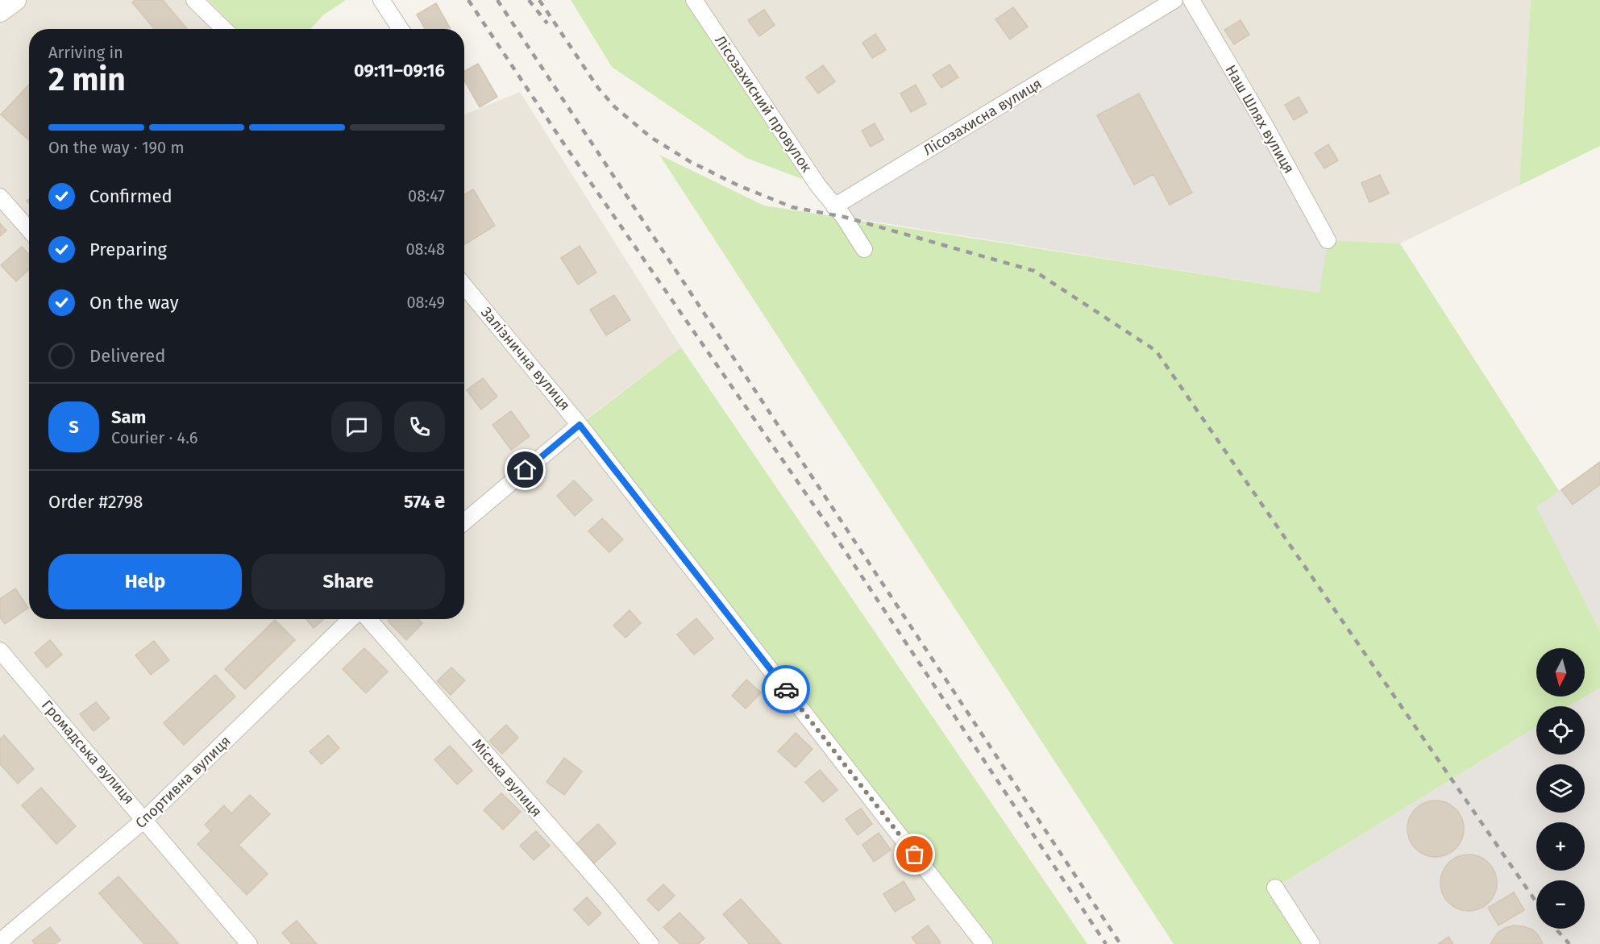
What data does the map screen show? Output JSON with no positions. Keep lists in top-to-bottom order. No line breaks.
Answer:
{"streets":{"street":["Лісозахисний провулок","Лісозахисна вулиця","Наш Шлях вулиця","Залізнична вулиця","Громадська вулиця","Міська вулиця","Спортивна вулиця"]},"crossings":[["Лісозахисний провулок","Лісозахисна вулиця"],["Громадська вулиця","Спортивна вулиця"]],"north":"bottom","page":{"heading":["2 min","Arriving in","09:11–09:16"],"panel":["Sam","Courier · 4.6","Order #2798","574 ₴"],"bar":"On the way · 190 m","list":[["Confirmed","08:47"],["Preparing","08:48"],["On the way","08:49"],"Delivered"],"round":"S","buttons":["Help","Share"],"map_buttons":["+","−"]}}
